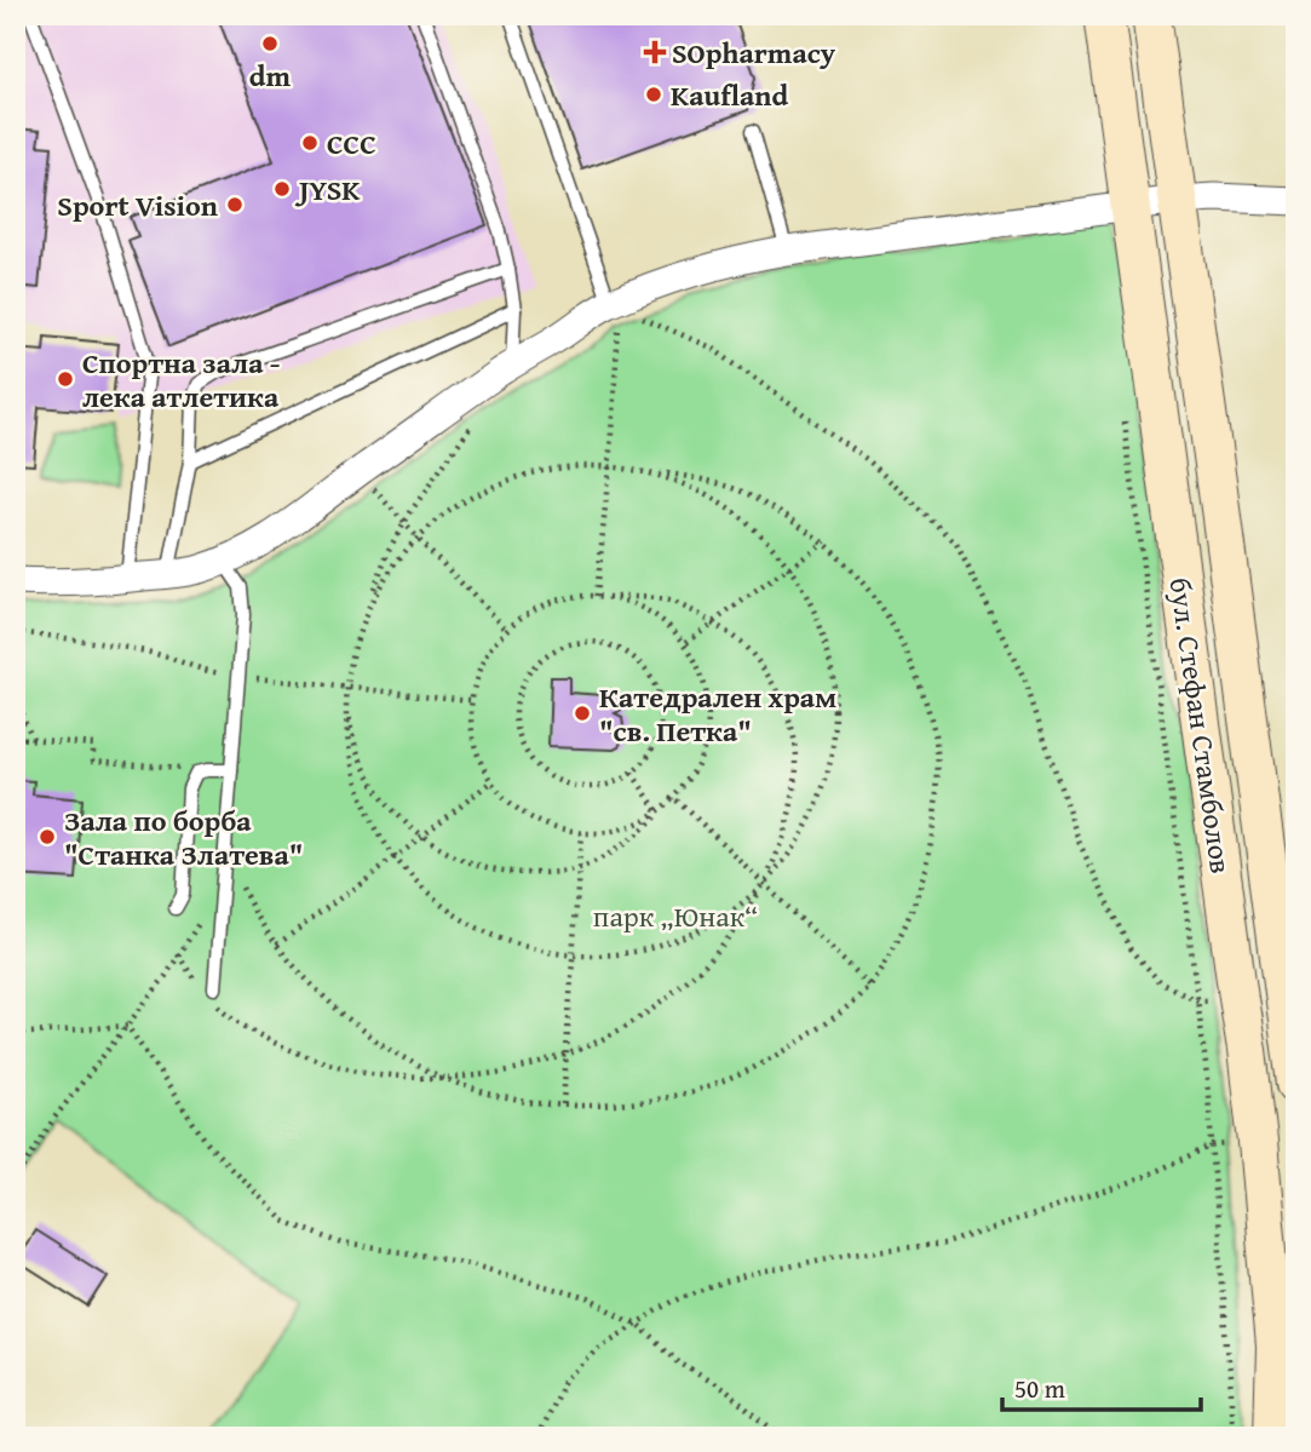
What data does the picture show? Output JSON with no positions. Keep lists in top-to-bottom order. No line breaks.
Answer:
{"streets":{"main road":["бул. Стефан Стамболов"]},"parks":["парк „Юнак“"],"places":{"other":["dm","Kaufland","CCC","JYSK","Sport Vision","Спортна зала - лека атлетика","Катедрален храм \"св. Петка\"","Зала по борба \"Станка Златева\""],"health":["SOpharmacy"]},"scale_bar":"50 m"}
